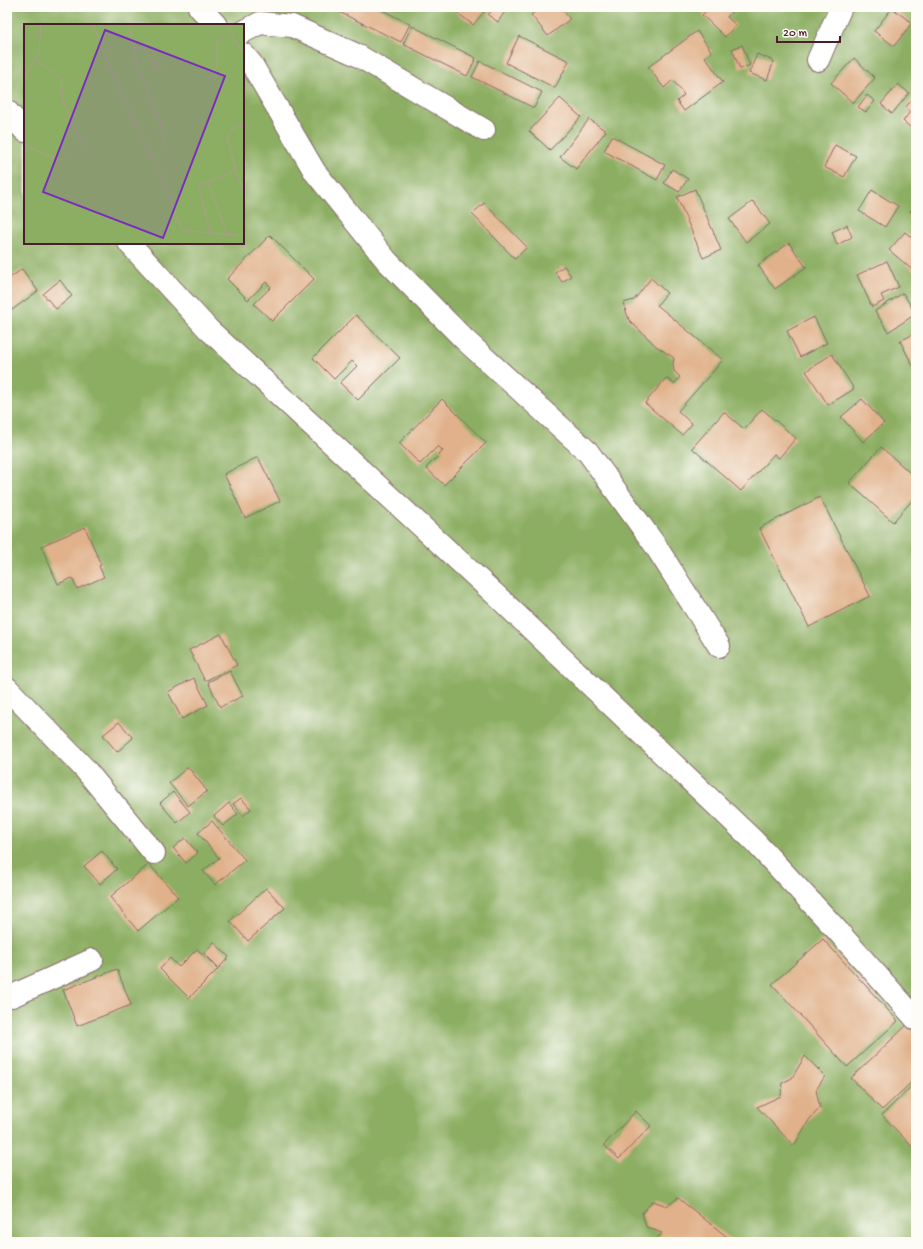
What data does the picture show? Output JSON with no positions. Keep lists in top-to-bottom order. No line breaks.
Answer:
{"scale_bar":"20 m"}
